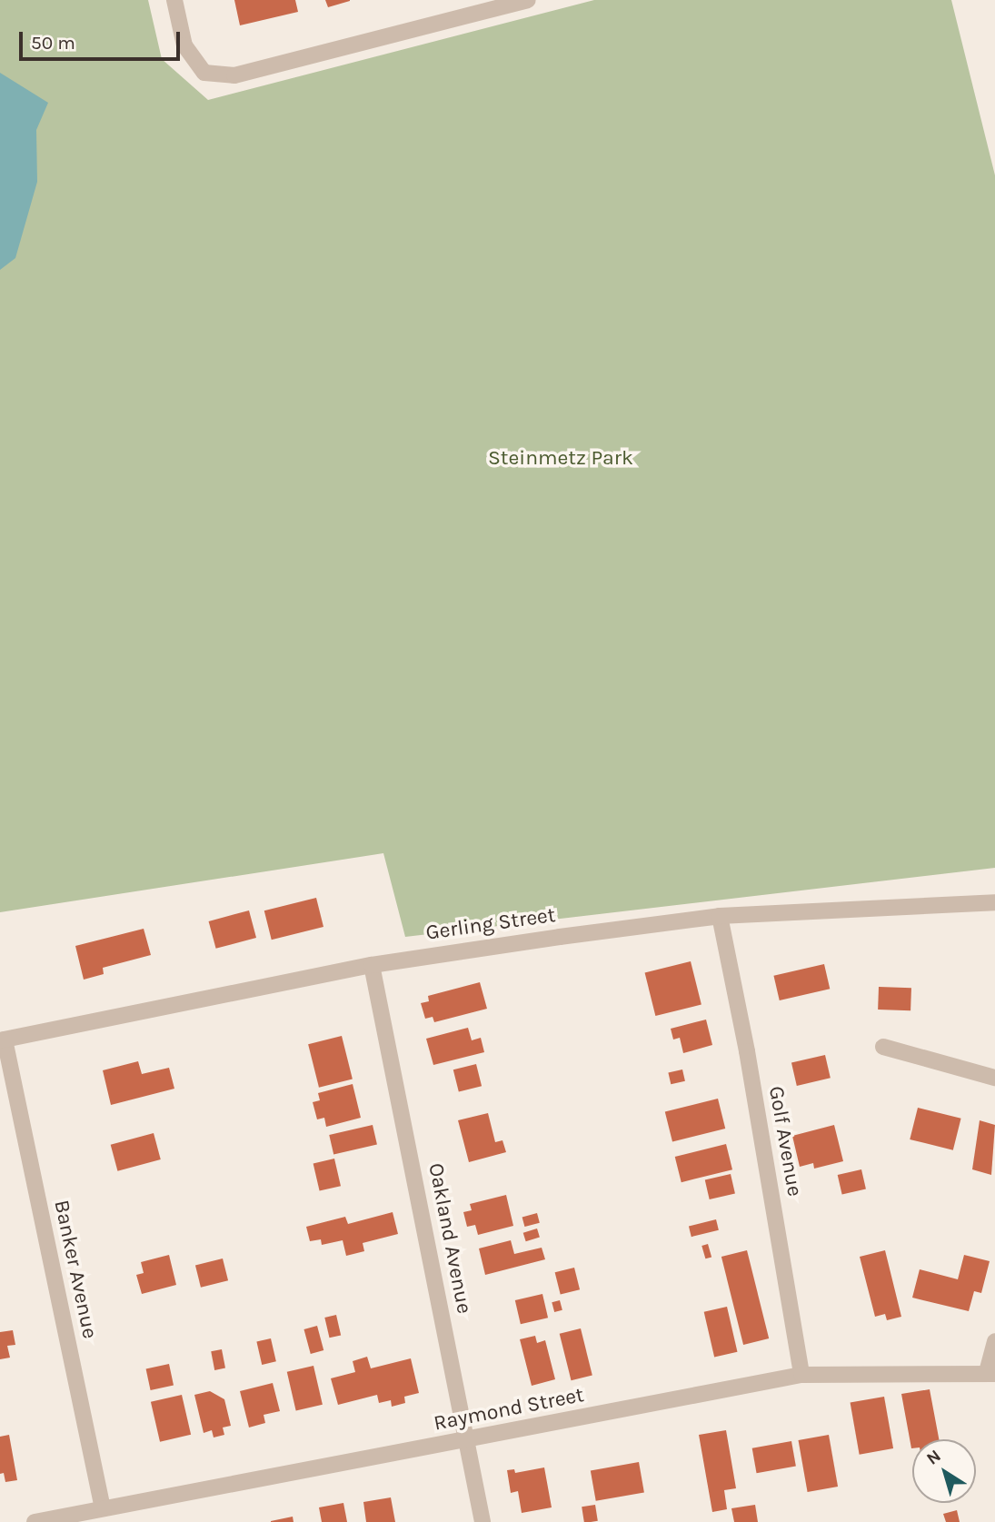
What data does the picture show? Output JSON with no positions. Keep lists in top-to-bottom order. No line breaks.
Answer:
{"streets":{"street":["Gerling Street","Golf Avenue","Oakland Avenue","Banker Avenue","Raymond Street"]},"crossings":[["Gerling Street","Golf Avenue"],["Gerling Street","Oakland Avenue"],["Gerling Street","Banker Avenue"],["Golf Avenue","Raymond Street"],["Oakland Avenue","Raymond Street"],["Banker Avenue","Raymond Street"]],"parks":["Steinmetz Park"],"scale_bar":"50 m","north":"top left"}
